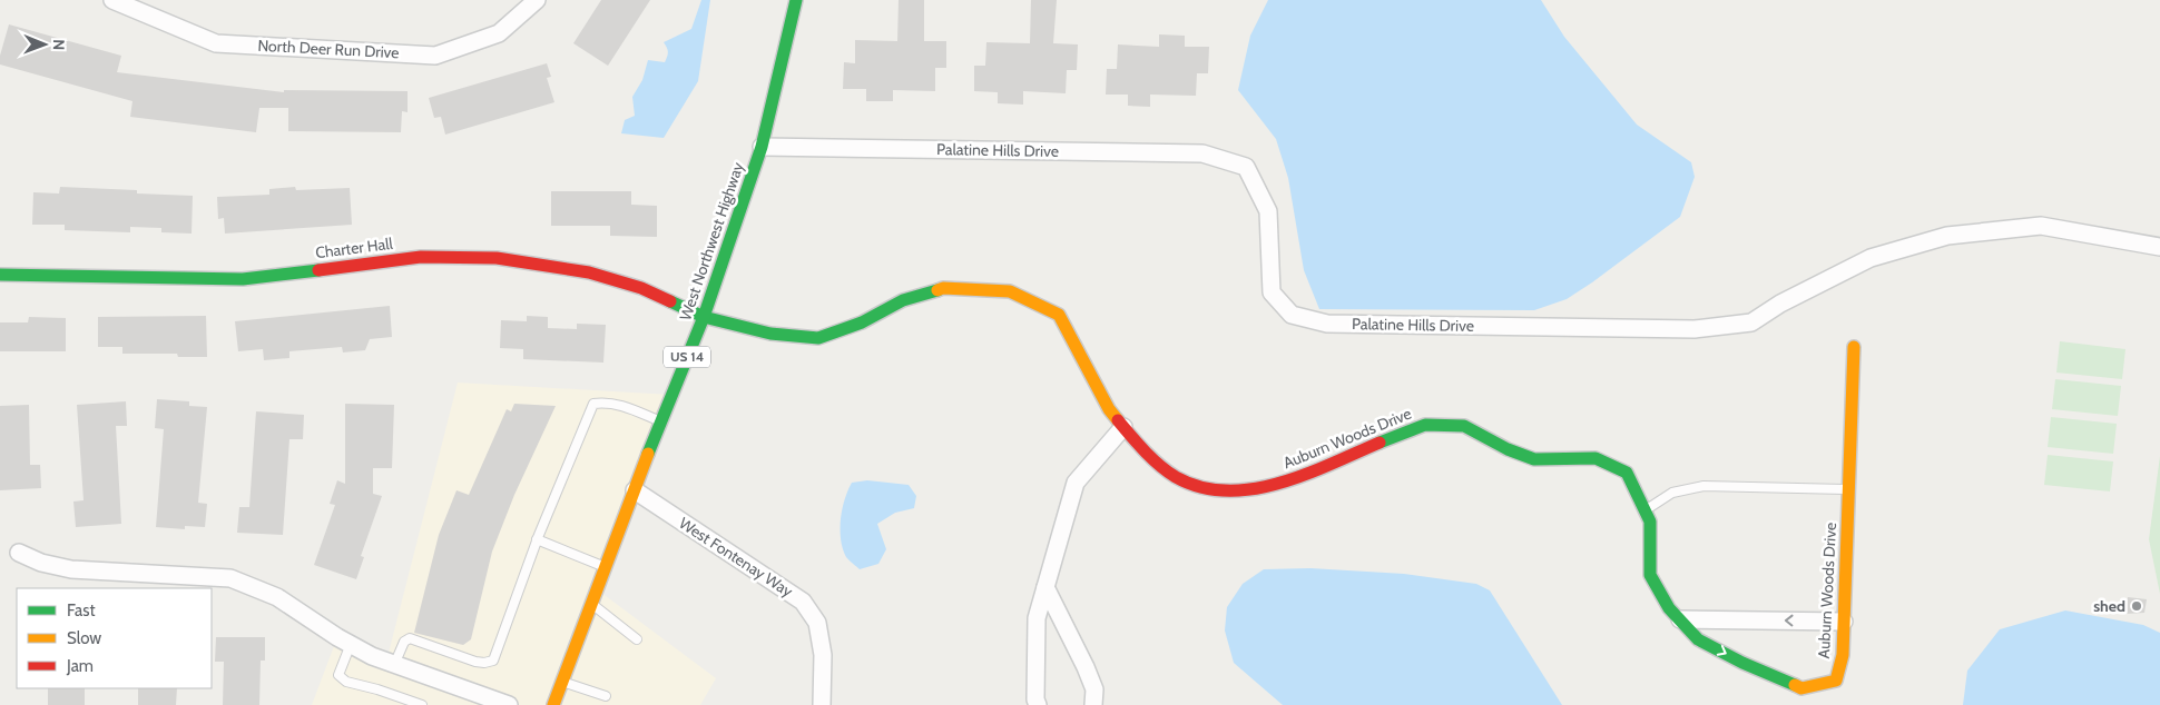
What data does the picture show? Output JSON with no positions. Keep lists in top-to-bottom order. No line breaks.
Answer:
{"streets":{"street":["North Deer Run Drive","Palatine Hills Drive","West Northwest Highway","Charter Hall","US 14","Auburn Woods Drive","West Fontenay Way"]},"crossings":[["Palatine Hills Drive","West Northwest Highway"],["West Northwest Highway","Charter Hall"],["West Northwest Highway","Auburn Woods Drive"],["West Northwest Highway","West Fontenay Way"],["Charter Hall","Auburn Woods Drive"]],"places":["shed"],"legend":["Fast","Slow","Jam"],"north":"right"}
